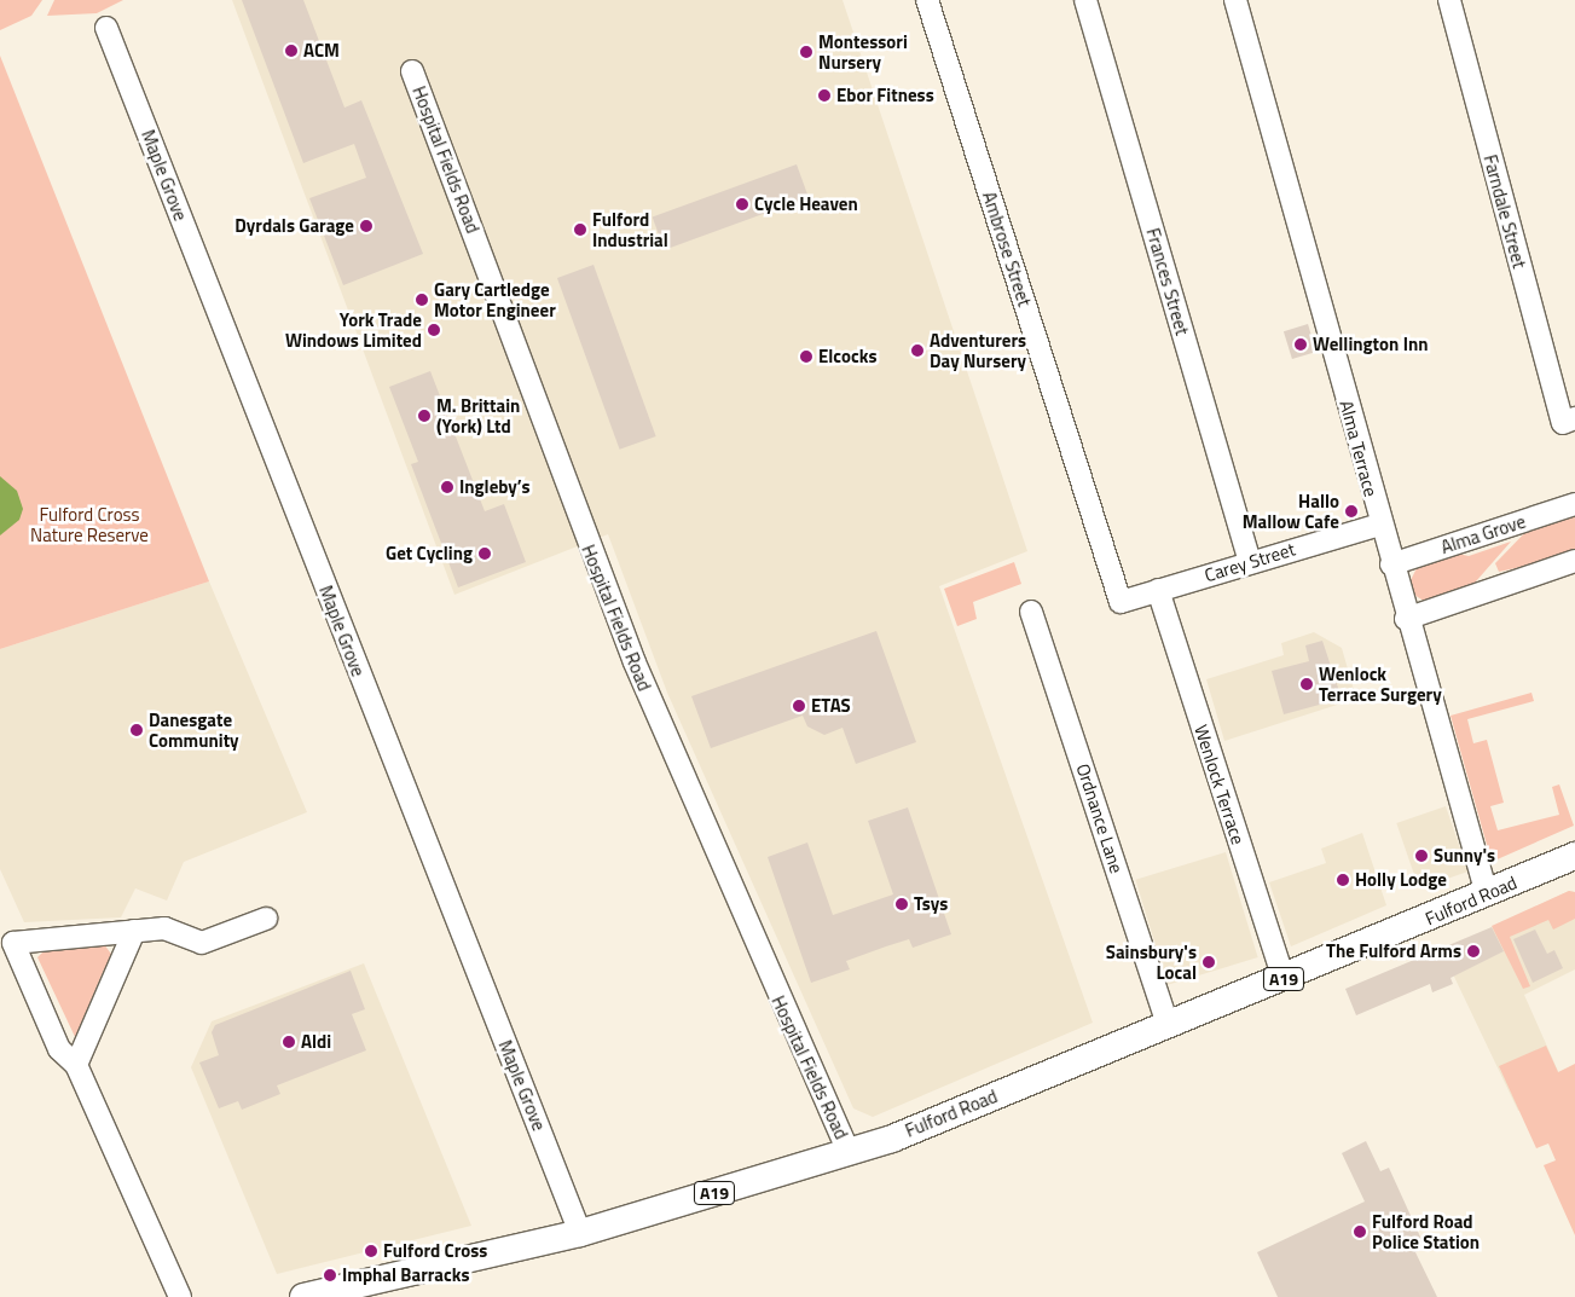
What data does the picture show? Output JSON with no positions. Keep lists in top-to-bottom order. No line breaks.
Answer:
{"streets":{"main road":["Fulford Road","A19"],"street":["Hospital Fields Road","Maple Grove","Farndale Street","Ambrose Street","Frances Street","Alma Terrace","Alma Grove","Carey Street","Wenlock Terrace","Ordnance Lane"]},"crossings":[["Hospital Fields Road","Fulford Road"],["Maple Grove","Fulford Road"],["Ambrose Street","Carey Street"],["Frances Street","Carey Street"],["Alma Terrace","Alma Grove"],["Alma Terrace","Carey Street"],["Alma Terrace","Fulford Road"],["Carey Street","Wenlock Terrace"],["Wenlock Terrace","Fulford Road"],["Ordnance Lane","Fulford Road"]],"parks":["Fulford Cross Nature Reserve"],"places":["ACM","Montessori Nursery","Ebor Fitness","Cycle Heaven","Dyrdals Garage","Fulford Industrial","Gary Cartledge Motor Engineer","York Trade Windows Limited","Wellington Inn","Adventurers Day Nursery","Elcocks","M. Brittain (York) Ltd","Ingleby’s","Hallo Mallow Cafe","Get Cycling","Wenlock Terrace Surgery","ETAS","Danesgate Community","Sunny's","Holly Lodge","Tsys","The Fulford Arms","Sainsbury's Local","Aldi","Fulford Road Police Station","Fulford Cross","Imphal Barracks"]}
